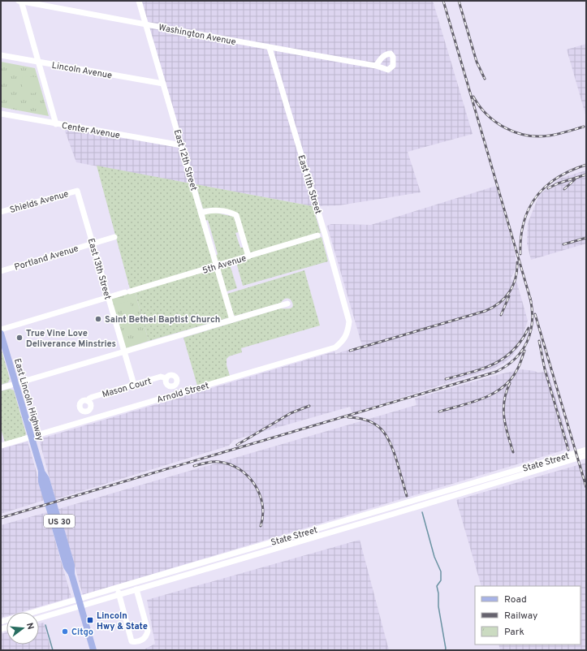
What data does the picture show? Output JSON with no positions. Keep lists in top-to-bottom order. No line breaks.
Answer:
{"streets":{"main road":["East Lincoln Highway","US 30"],"street":["Washington Avenue","Lincoln Avenue","Center Avenue","East 12th Street","East 11th Street","Shields Avenue","Portland Avenue","5th Avenue","East 13th Street","Mason Court","Arnold Street","State Street"]},"crossings":[["Washington Avenue","East 12th Street"],["Washington Avenue","East 11th Street"],["Lincoln Avenue","East 12th Street"],["Center Avenue","East 12th Street"],["East 12th Street","5th Avenue"],["East 11th Street","Arnold Street"],["Shields Avenue","East 13th Street"],["Portland Avenue","East 13th Street"],["5th Avenue","East 13th Street"],["East 13th Street","Mason Court"],["Arnold Street","East Lincoln Highway"],["East Lincoln Highway","State Street"]],"places":{"other":["Saint Bethel Baptist Church","True Vine Love Deliverance Minstries","Citgo"],"transit":["Lincoln Hwy & State"]},"legend":["Road","Railway","Park"],"north":"right"}
